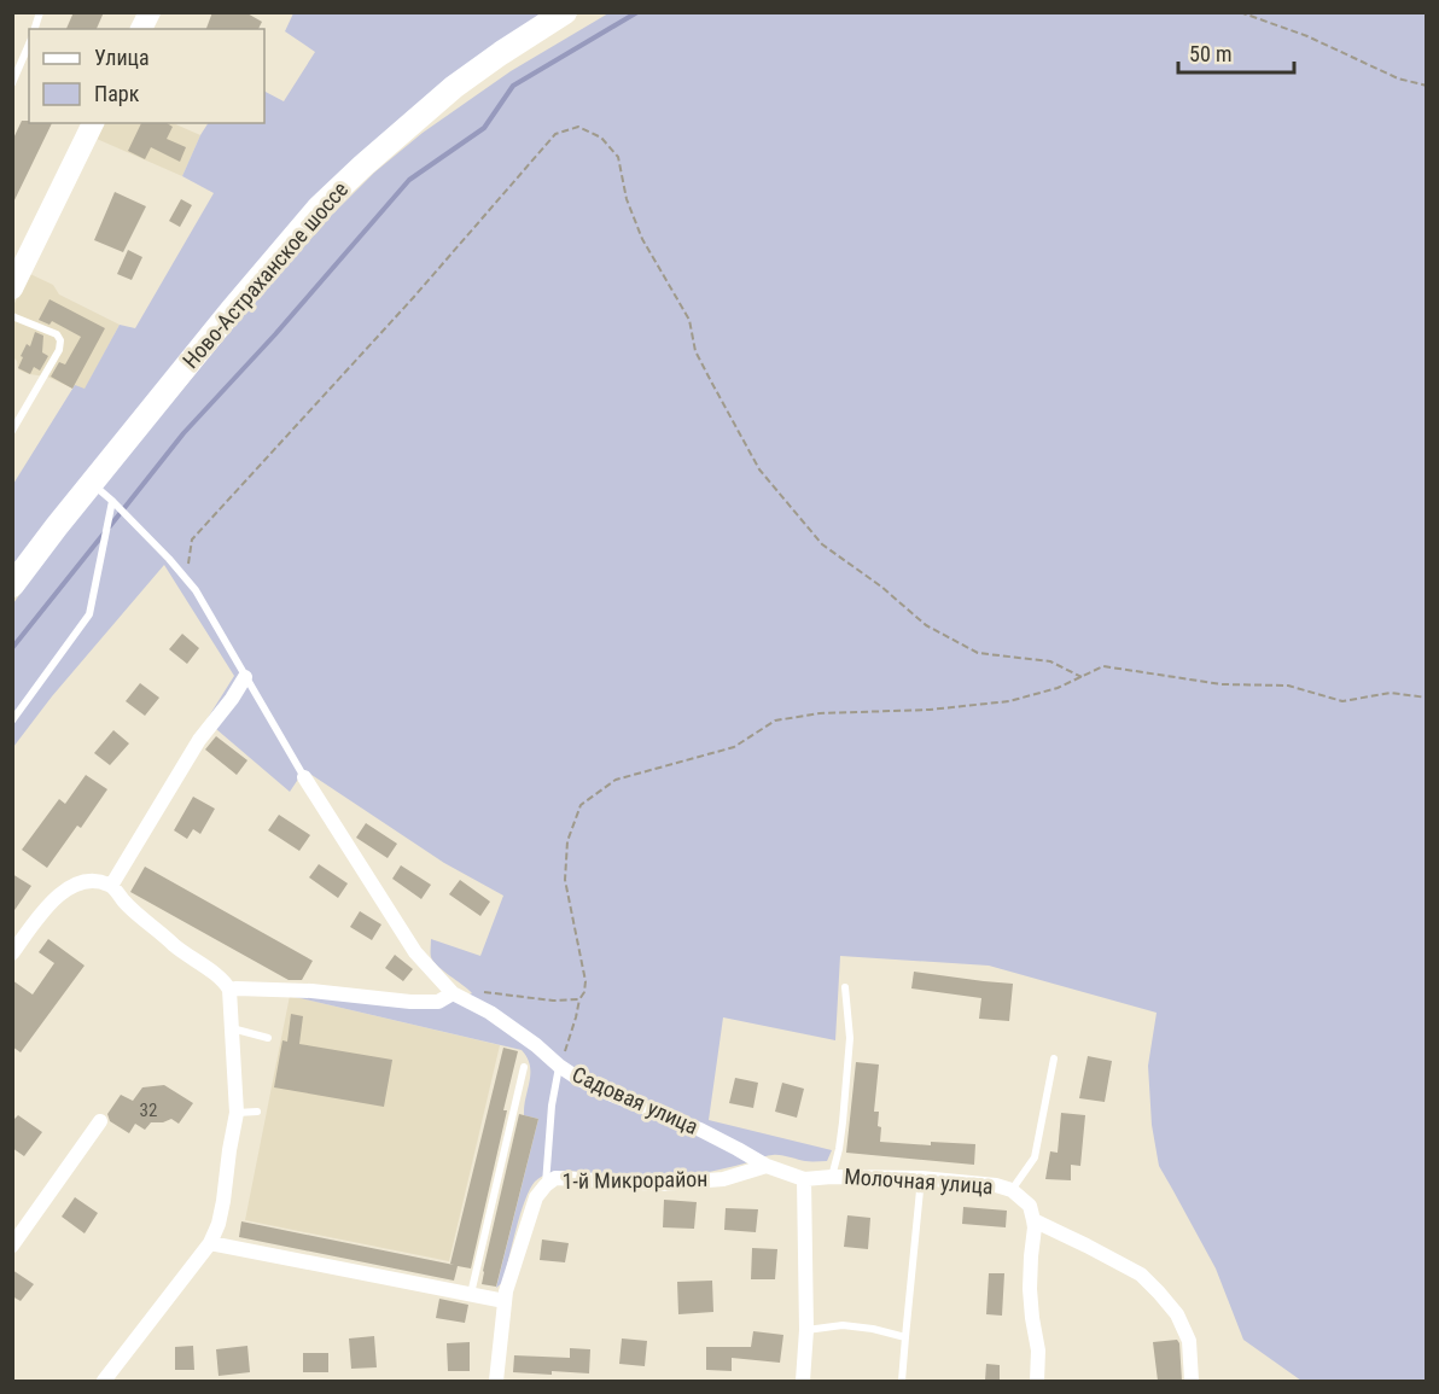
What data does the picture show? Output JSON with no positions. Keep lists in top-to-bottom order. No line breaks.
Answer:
{"streets":{"main road":["Ново-Астраханское шоссе"],"street":["Садовая улица","1-й Микрорайон","Молочная улица"]},"crossings":[["Садовая улица","1-й Микрорайон"],["Садовая улица","Молочная улица"]],"house_numbers":["32"],"legend":["Улица","Парк"],"scale_bar":"50 m"}
